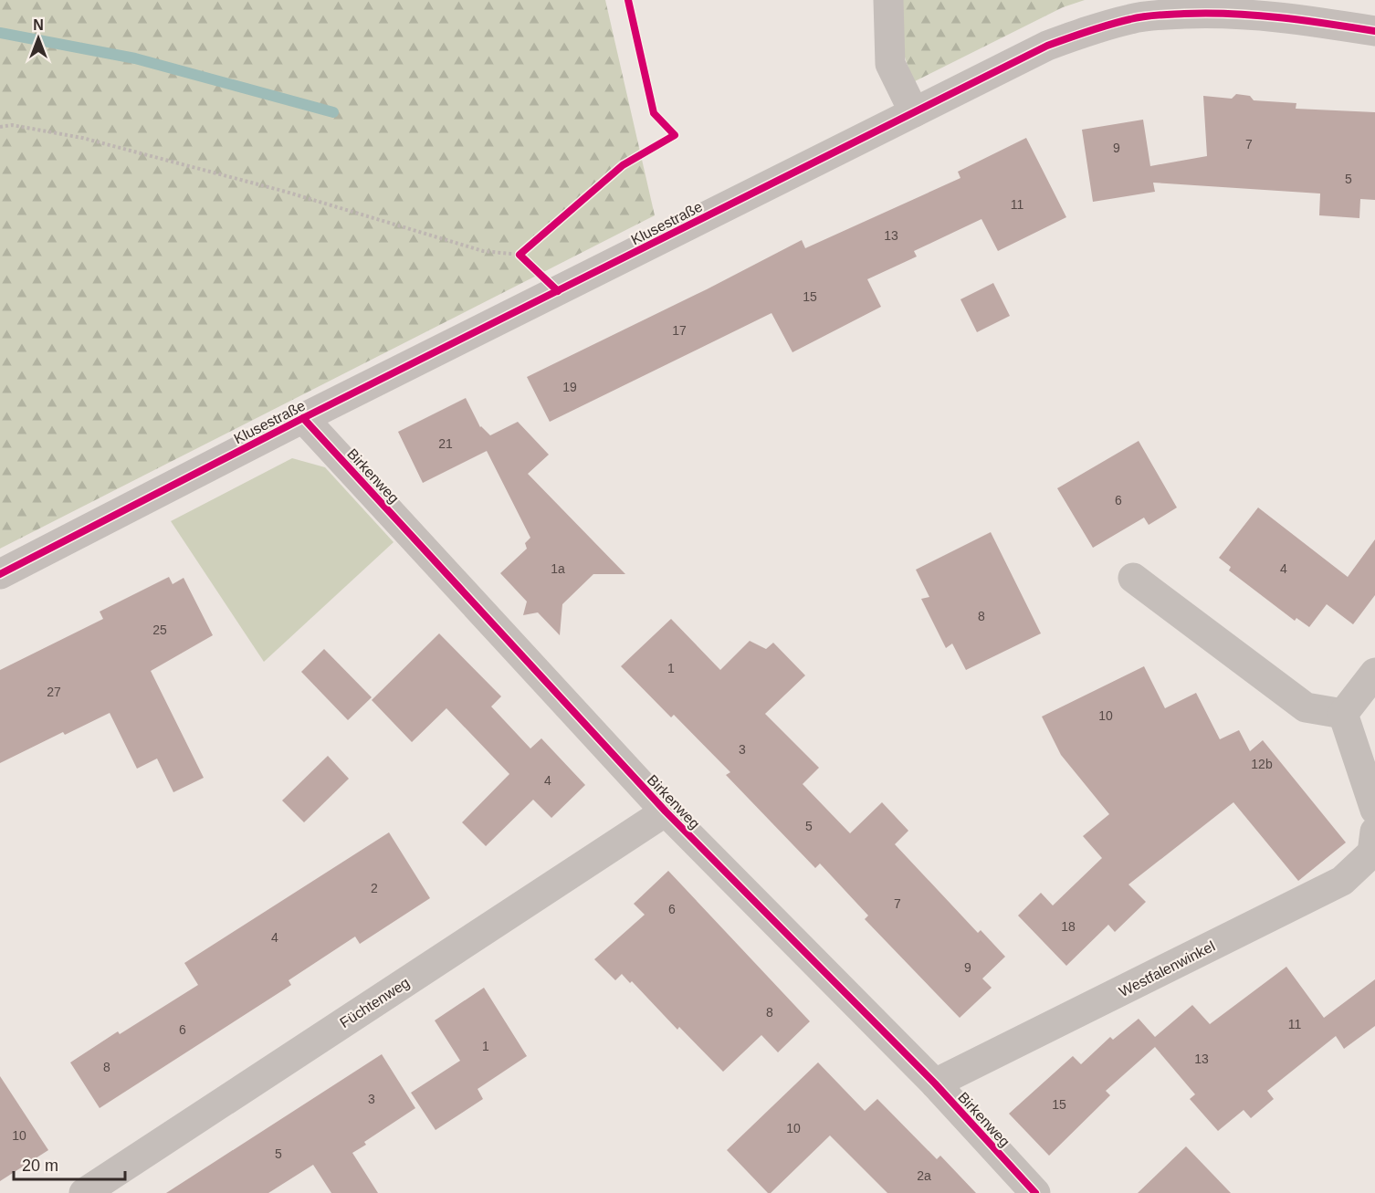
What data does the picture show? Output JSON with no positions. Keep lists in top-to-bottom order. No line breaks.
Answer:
{"streets":{"street":["Klusestraße","Birkenweg","Westfalenwinkel","Füchtenweg"]},"crossings":[["Klusestraße","Birkenweg"],["Birkenweg","Westfalenwinkel"],["Birkenweg","Füchtenweg"]],"house_numbers":["7","9","5","11","13","15","17","19","21","6","1a","4","8","25","1","27","10","3","12b","4","5","2","7","6","18","4","9","8","11","6","1","13","8","3","15","10","10","5","2a"],"scale_bar":"20 m","north":"top"}
